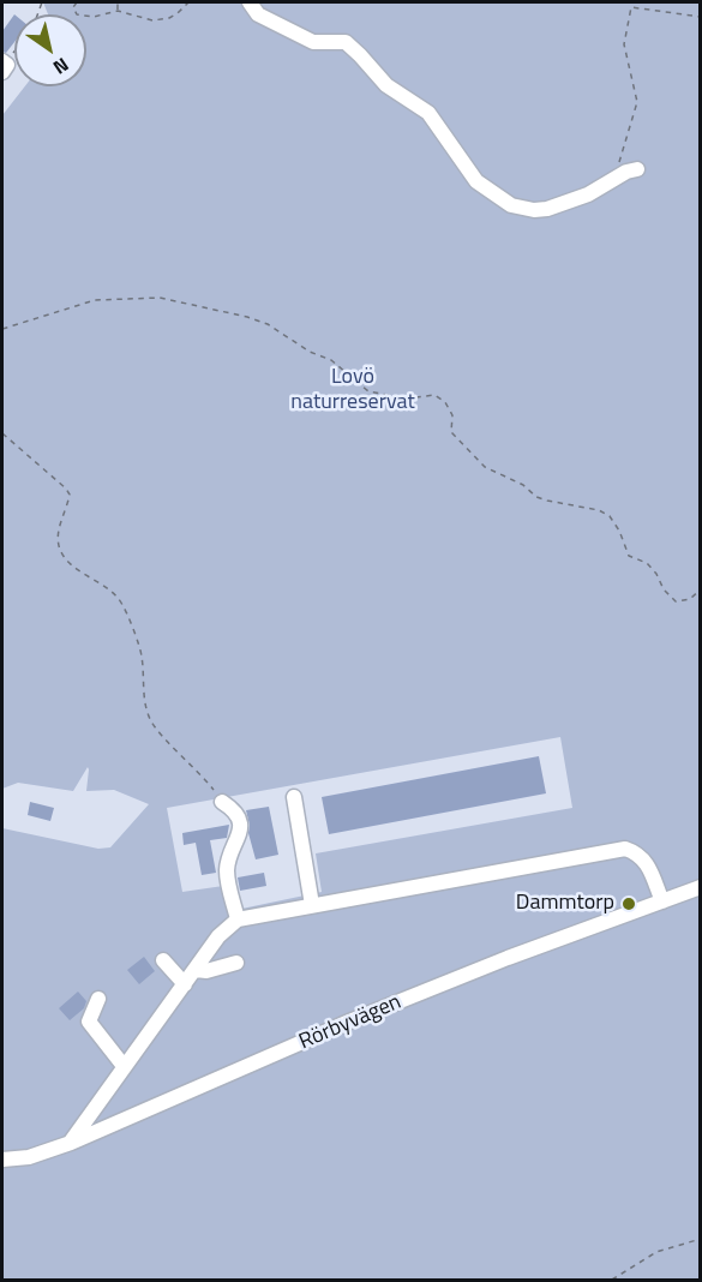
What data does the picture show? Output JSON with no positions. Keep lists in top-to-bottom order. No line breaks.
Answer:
{"streets":{"street":["Rörbyvägen"]},"parks":["Lovö naturreservat"],"places":["Dammtorp"],"north":"bottom right"}
